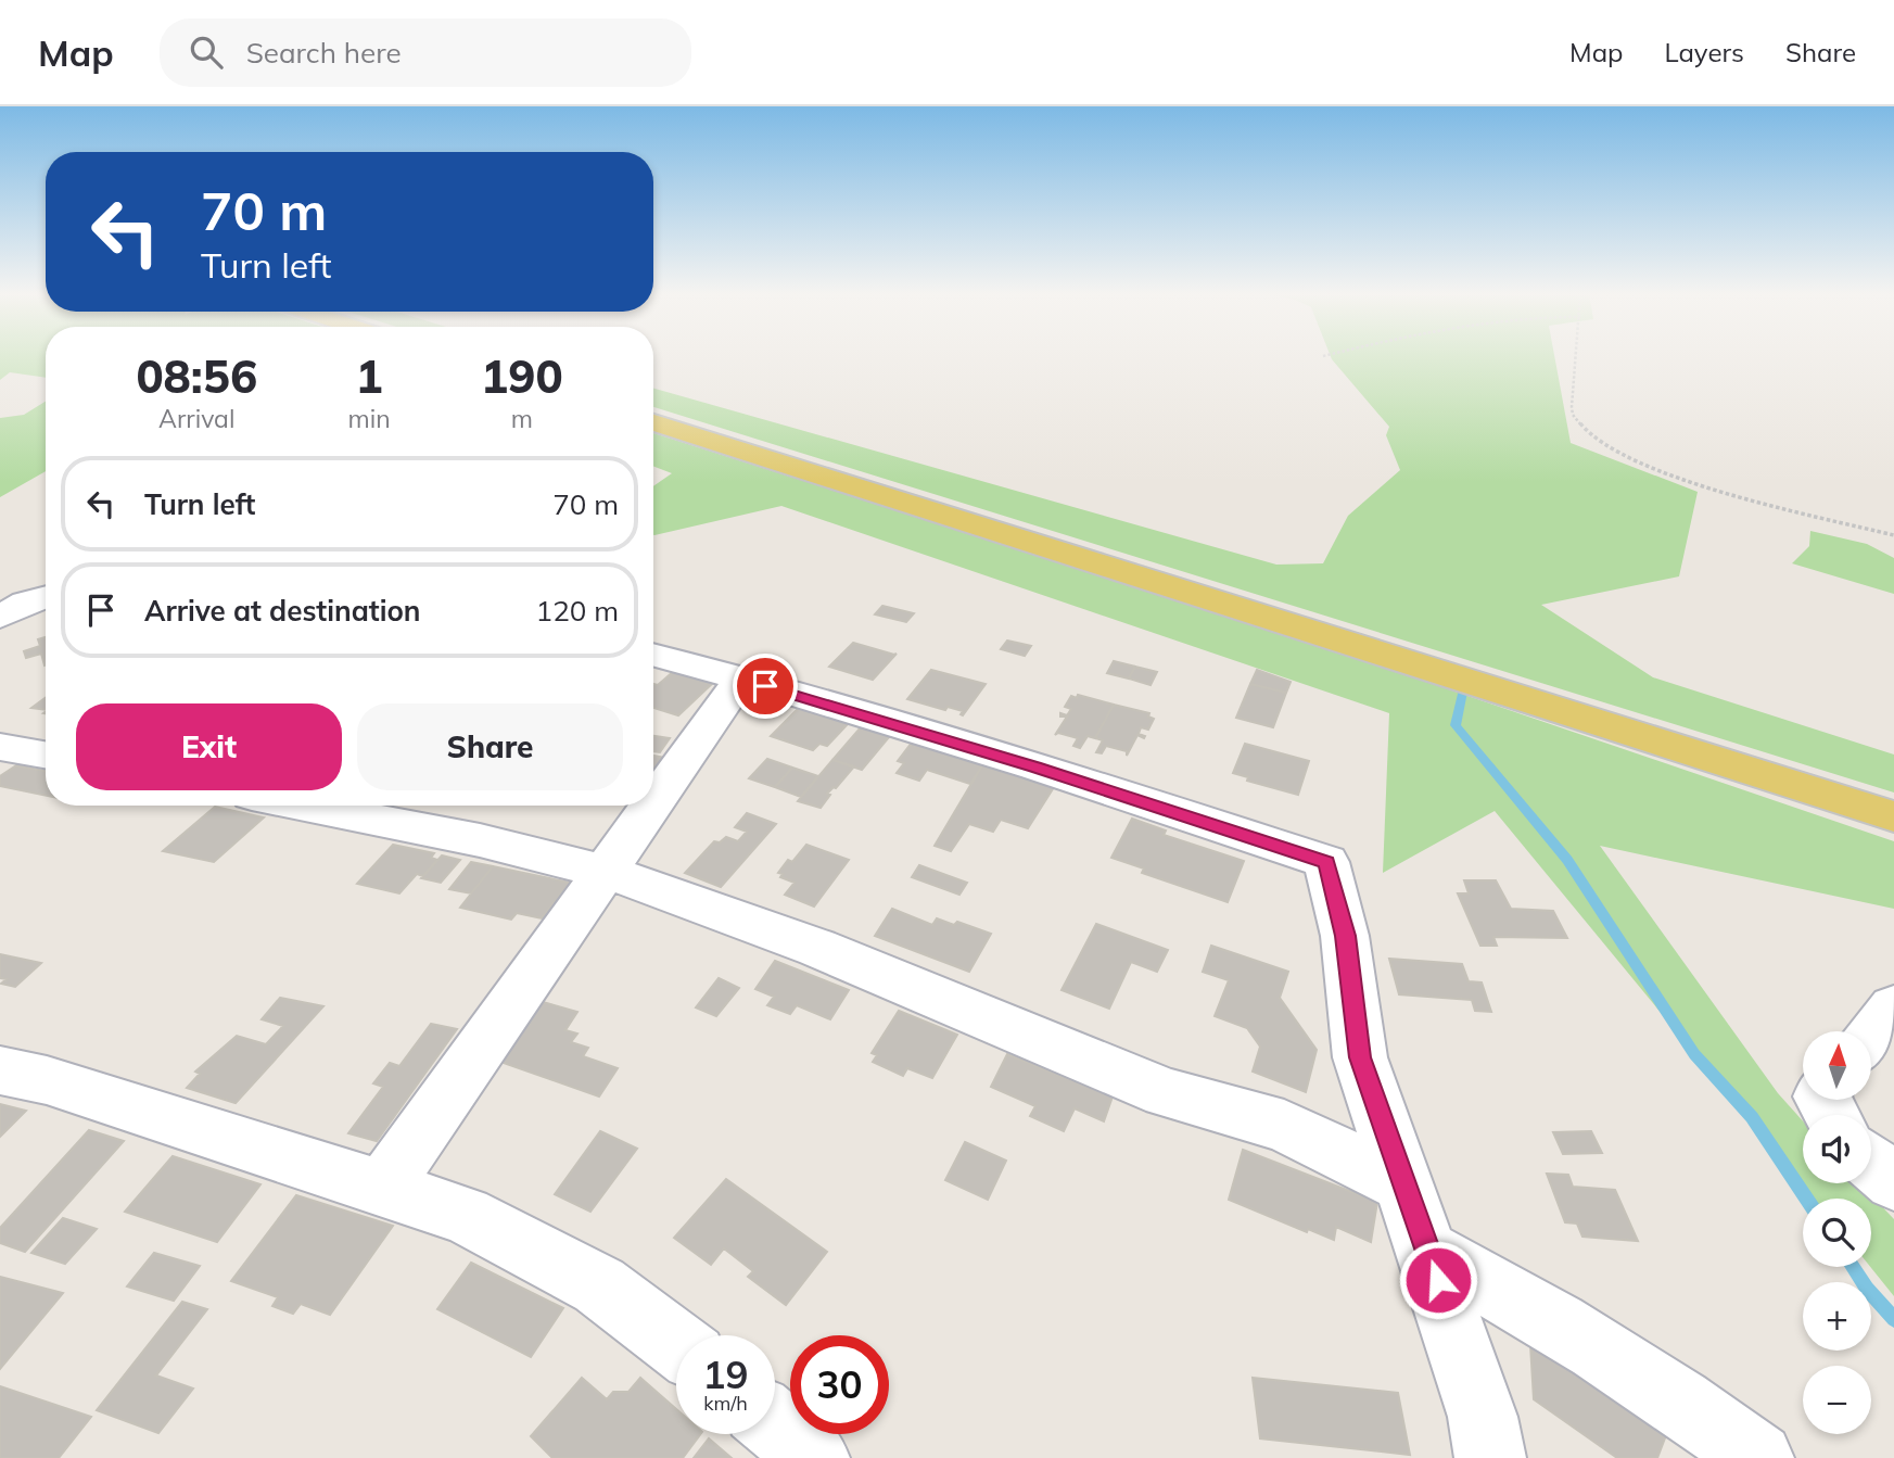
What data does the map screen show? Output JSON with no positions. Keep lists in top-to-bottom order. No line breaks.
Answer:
{"north":"top","page":{"header":"Map","search":"Search here","nav":["Map","Layers","Share"],"turn":["70 m","Turn left"],"eta":["08:56","Arrival","1","min","190","m"],"list":[{"name":"Turn left","value":"70 m"},{"name":"Arrive at destination","value":"120 m"}],"buttons":["Exit","Share"],"map_buttons":["+","−"],"speed":"19 km/h","limit":"30"}}
